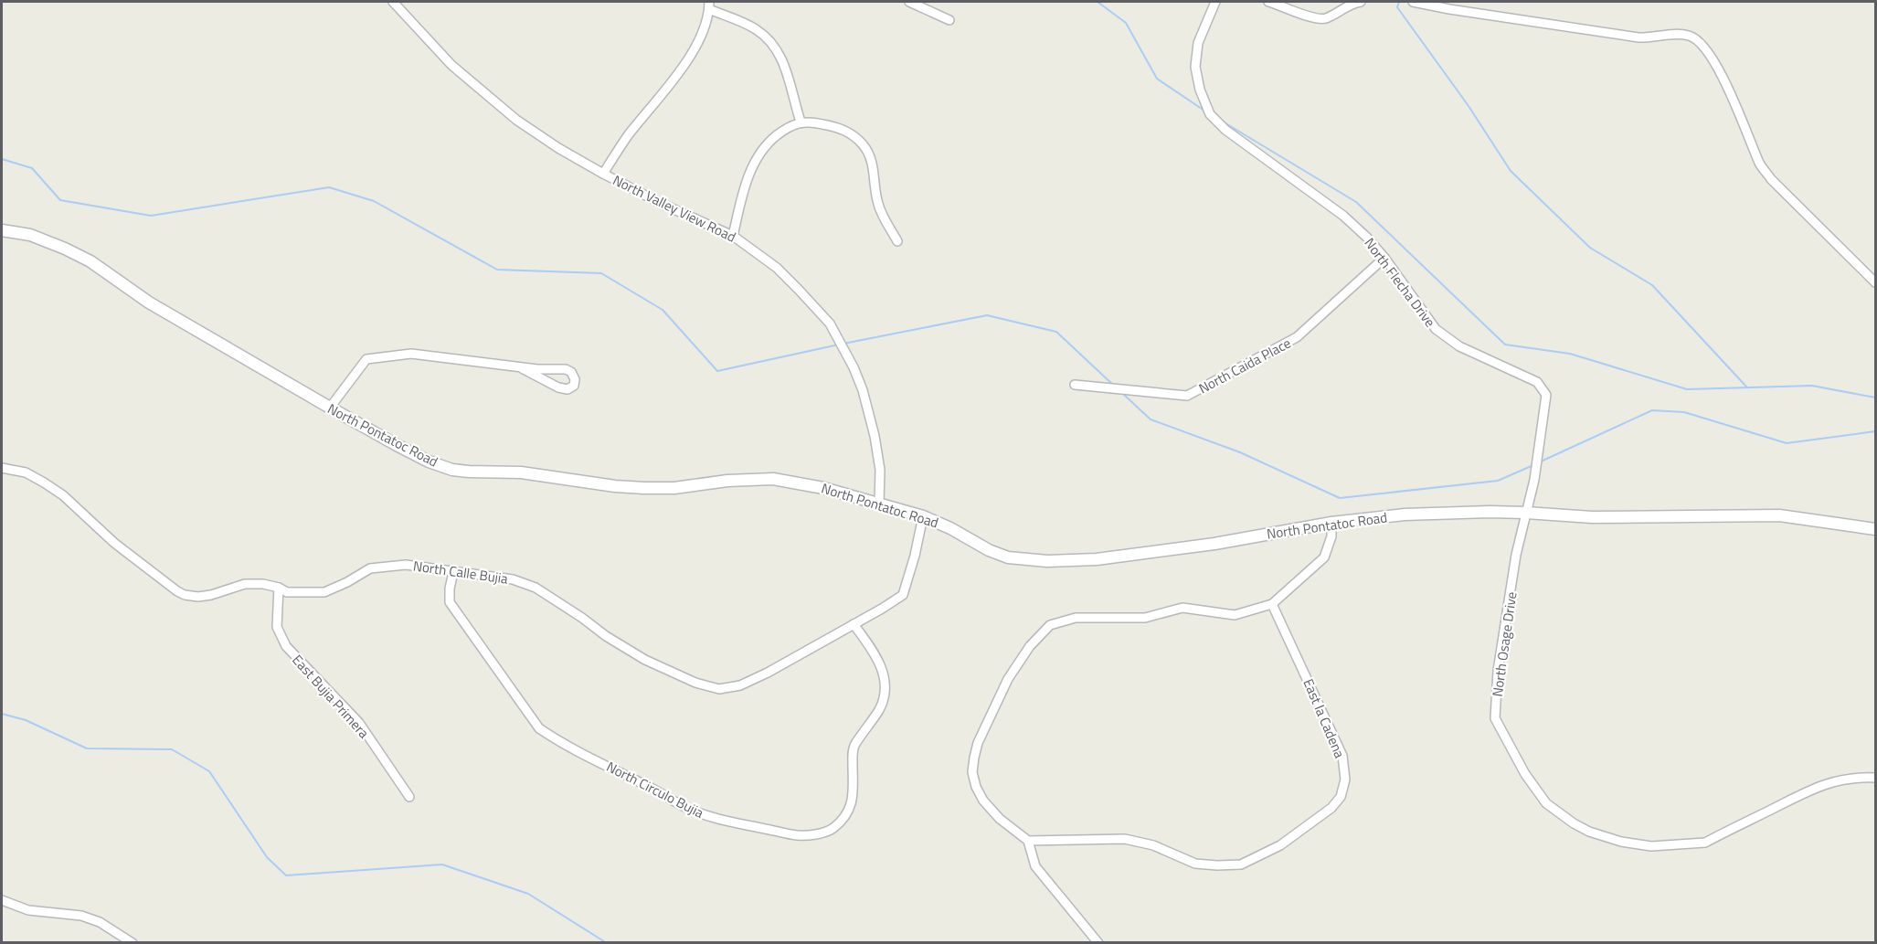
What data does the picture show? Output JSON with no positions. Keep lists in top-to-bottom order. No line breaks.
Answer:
{"streets":{"street":["North Valley View Road","North Flecha Drive","North Caida Place","North Pontatoc Road","North Calle Bujia","North Osage Drive","East Bujia Primera","East la Cadena","North Circulo Bujia"]},"crossings":[["North Valley View Road","North Pontatoc Road"],["North Flecha Drive","North Caida Place"],["North Flecha Drive","North Pontatoc Road"],["North Flecha Drive","North Osage Drive"],["North Pontatoc Road","North Calle Bujia"],["North Pontatoc Road","North Osage Drive"],["North Calle Bujia","East Bujia Primera"],["North Calle Bujia","North Circulo Bujia"]]}
